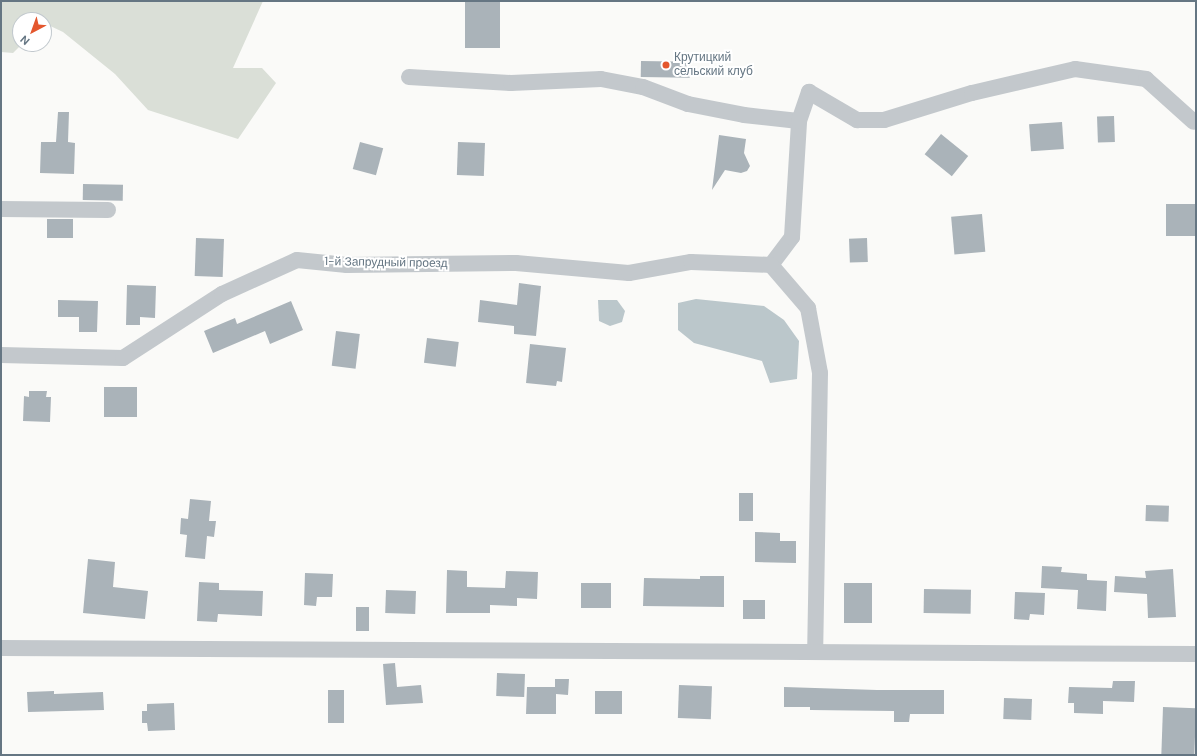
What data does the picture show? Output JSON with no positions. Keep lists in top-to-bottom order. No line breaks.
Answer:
{"streets":{"street":["1-й Запрудный проезд"]},"places":["Крутицкий сельский клуб"],"north":"bottom left"}
